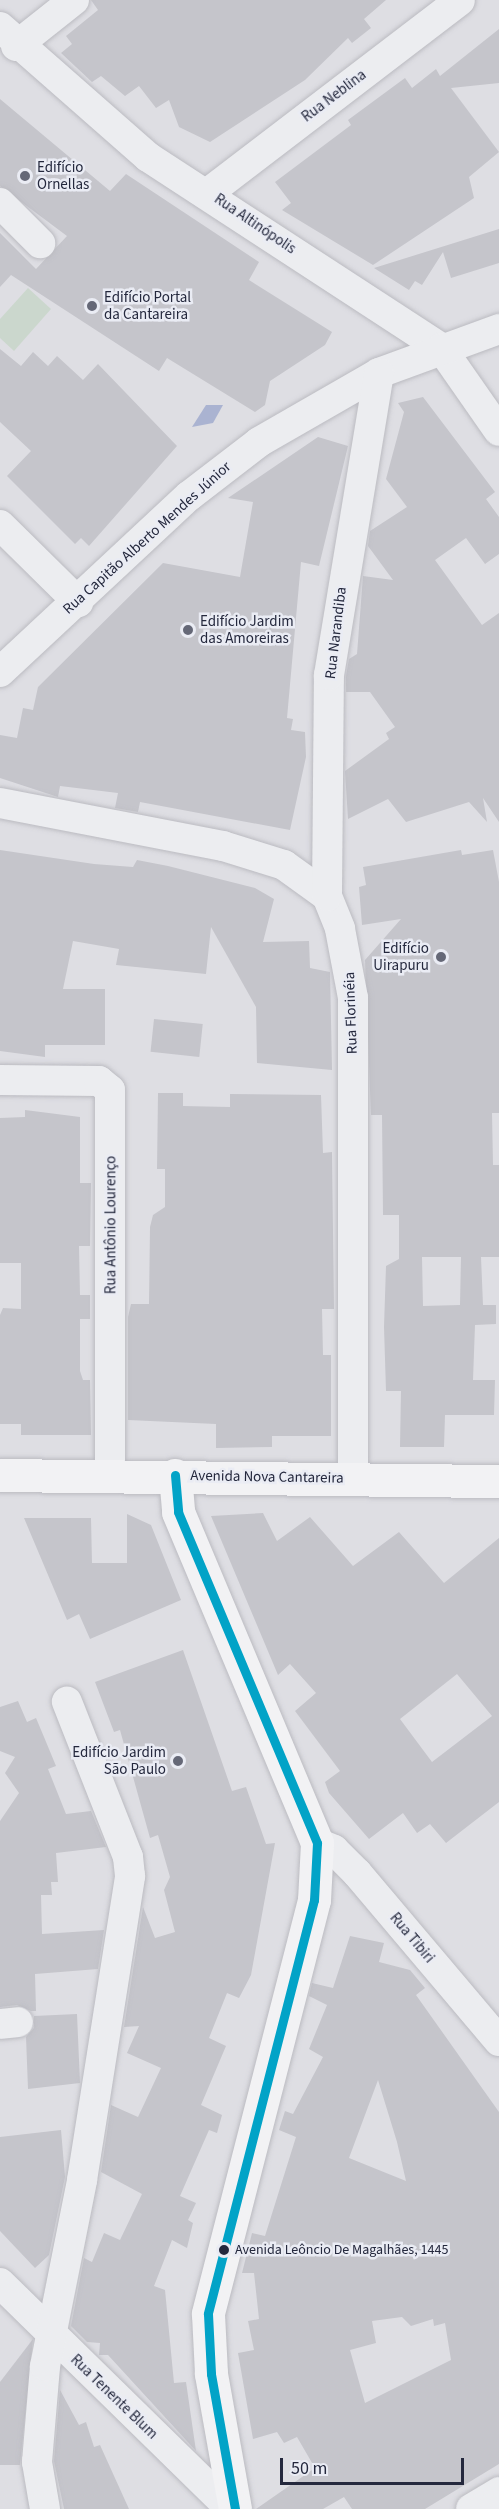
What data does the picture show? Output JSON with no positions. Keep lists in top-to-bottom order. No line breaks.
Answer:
{"streets":{"main road":["Avenida Nova Cantareira"],"street":["Rua Neblina","Rua Altinópolis","Rua Capitão Alberto Mendes Júnior","Rua Narandiba","Rua Florinéia","Rua Antônio Lourenço","Rua Tibiri","Rua Tenente Blum"]},"crossings":[["Rua Neblina","Rua Altinópolis"],["Rua Altinópolis","Rua Capitão Alberto Mendes Júnior"],["Rua Capitão Alberto Mendes Júnior","Rua Narandiba"],["Rua Narandiba","Rua Florinéia"],["Rua Florinéia","Avenida Nova Cantareira"],["Rua Antônio Lourenço","Avenida Nova Cantareira"]],"places":["Edifício Ornellas","Edifício Portal da Cantareira","Edifício Jardim das Amoreiras","Edifício Uirapuru","Edifício Jardim São Paulo","Avenida Leôncio De Magalhães, 1445"],"scale_bar":"50 m"}
